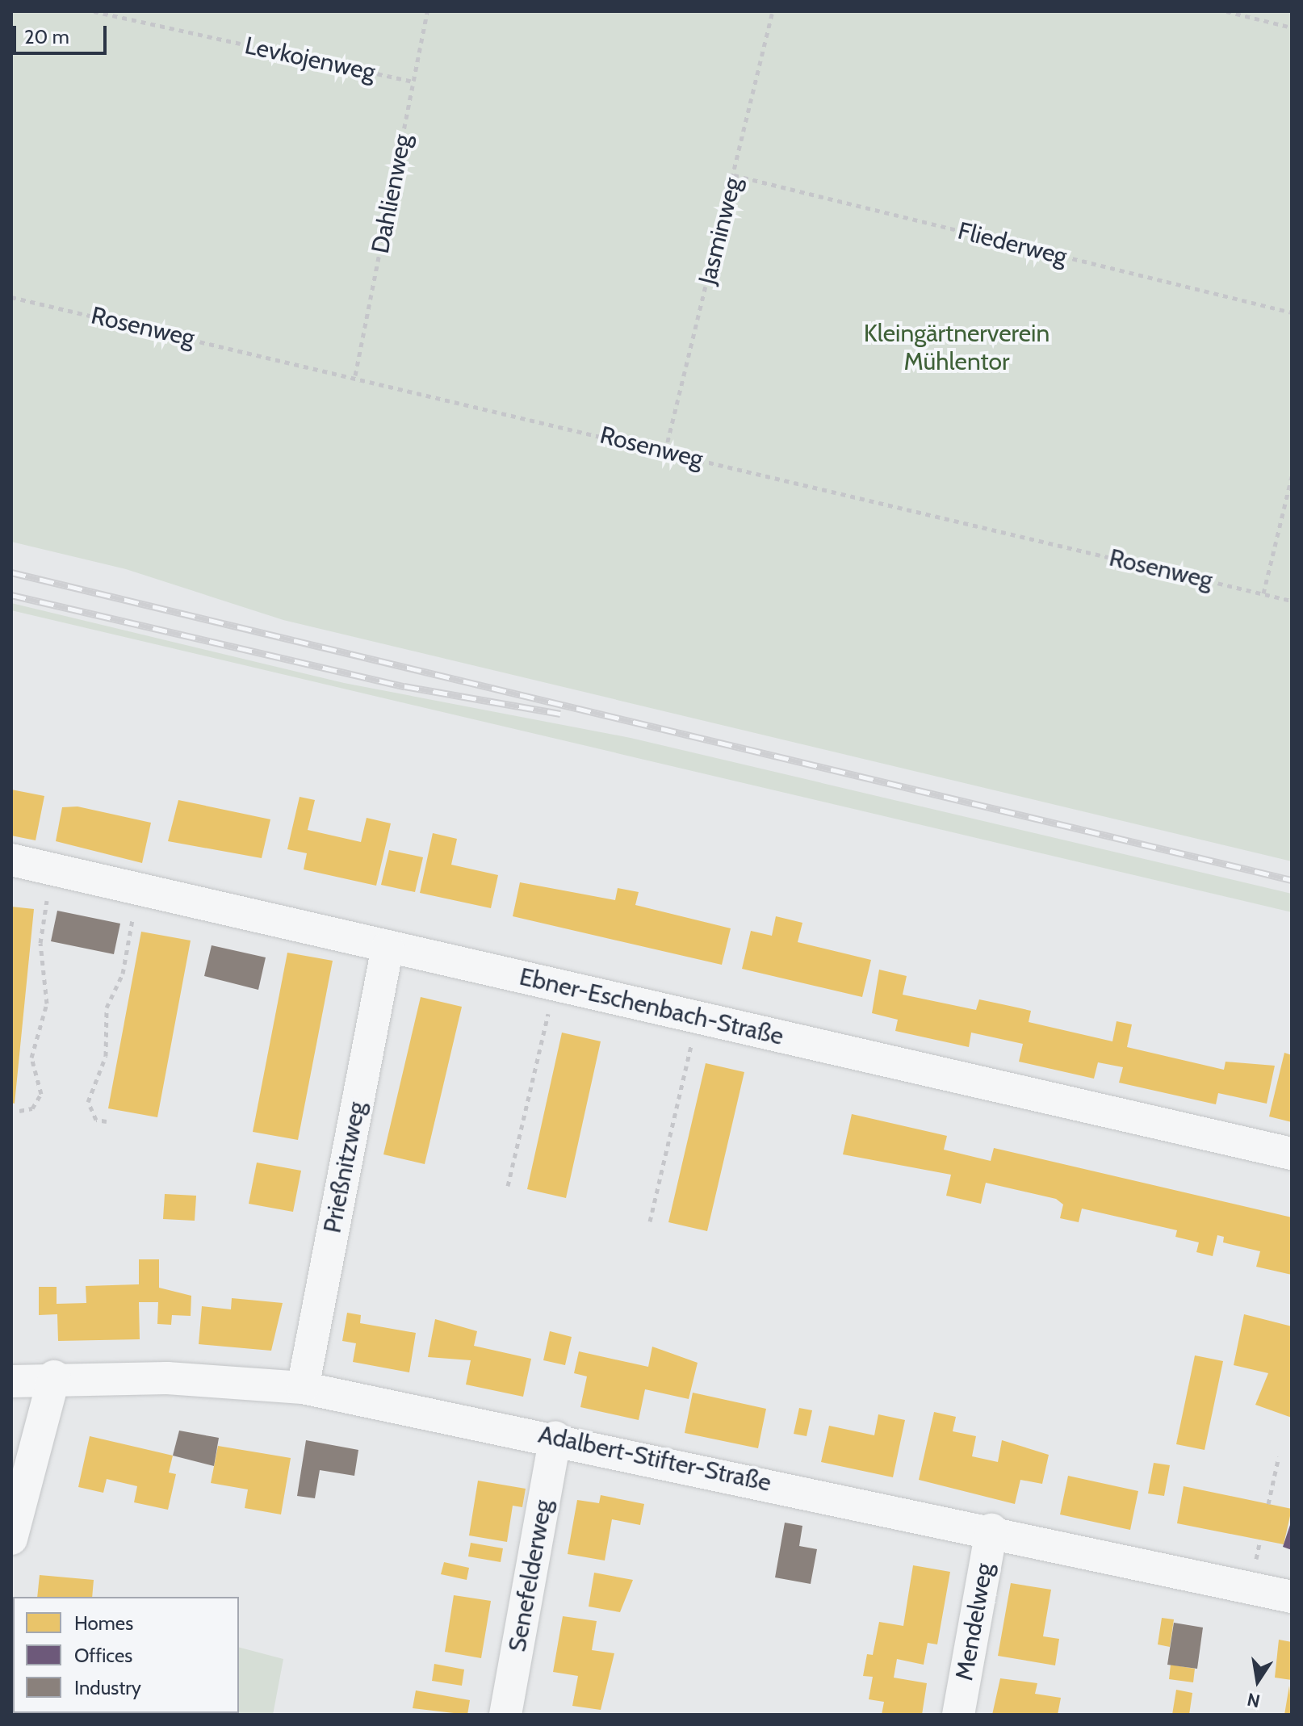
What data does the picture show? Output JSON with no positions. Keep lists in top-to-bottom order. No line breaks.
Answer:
{"streets":{"street":["Ebner-Eschenbach-Straße","Prießnitzweg","Adalbert-Stifter-Straße","Senefelderweg","Mendelweg"],"path":["Levkojenweg","Dahlienweg","Jasminweg","Fliederweg","Rosenweg"]},"crossings":[["Levkojenweg","Dahlienweg"],["Dahlienweg","Rosenweg"],["Jasminweg","Fliederweg"],["Jasminweg","Rosenweg"],["Ebner-Eschenbach-Straße","Prießnitzweg"],["Prießnitzweg","Adalbert-Stifter-Straße"],["Adalbert-Stifter-Straße","Senefelderweg"],["Adalbert-Stifter-Straße","Mendelweg"]],"parks":["Kleingärtnerverein Mühlentor"],"legend":["Homes","Offices","Industry"],"scale_bar":"20 m","north":"bottom"}
